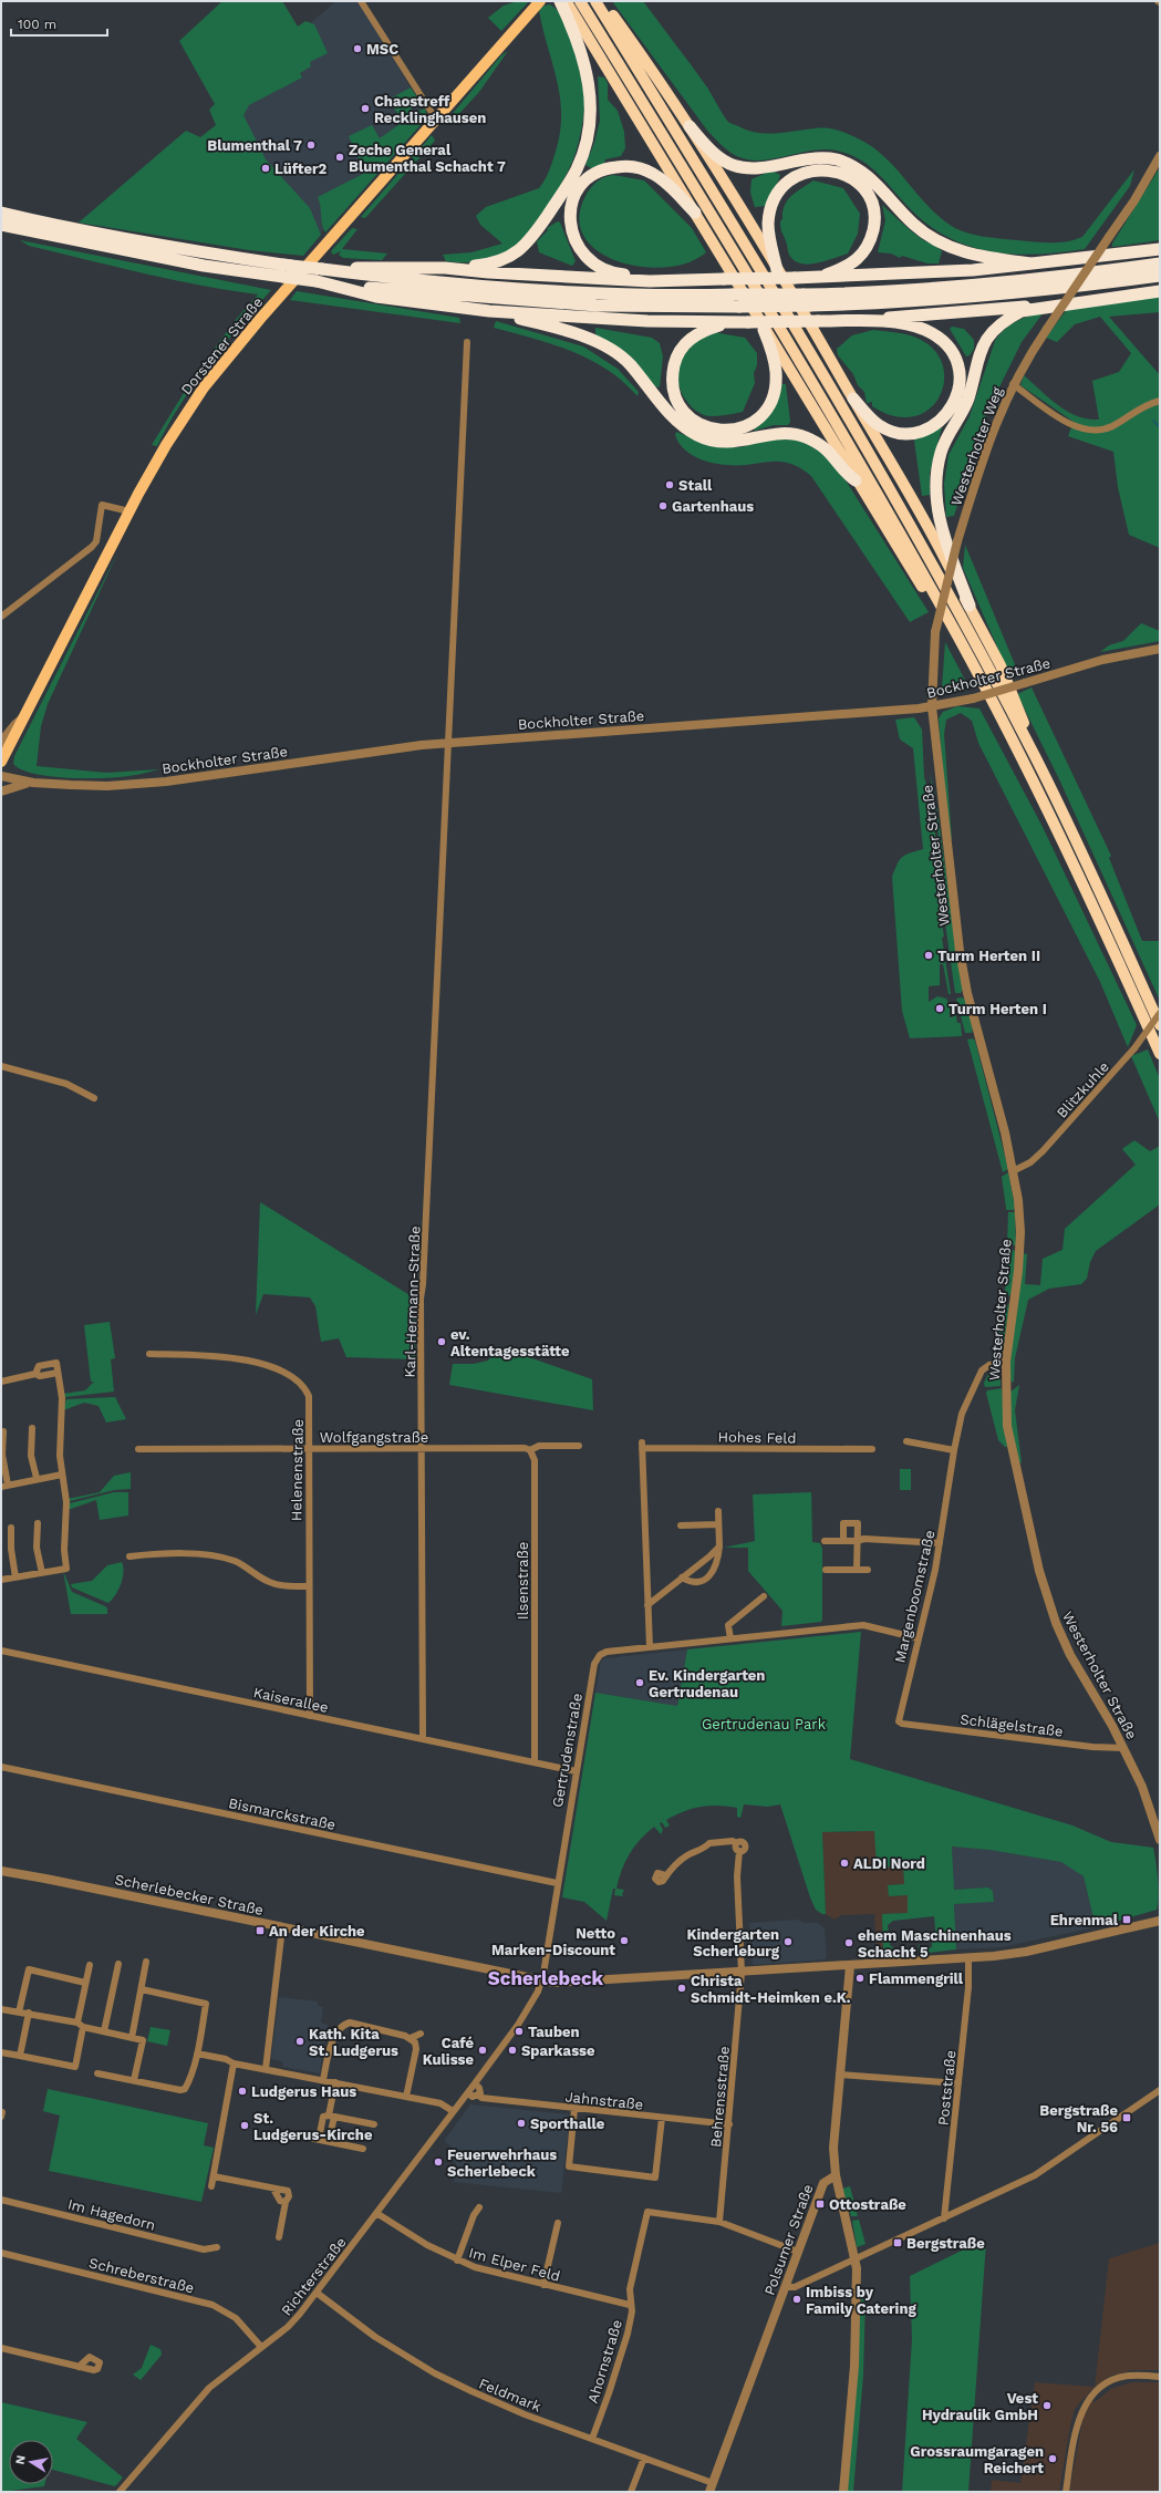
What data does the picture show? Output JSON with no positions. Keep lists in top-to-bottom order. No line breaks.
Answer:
{"streets":{"main road":["Dorstener Straße"],"street":["Westerholter Weg","Bockholter Straße","Westerholter Straße","Blitzkuhle","Karl-Hermann-Straße","Wolfgangstraße","Hohes Feld","Helenenstraße","Ilsenstraße","Margenboomstraße","Kaiserallee","Schlägelstraße","Gertrudenstraße","Bismarckstraße","Scherlebecker Straße","Poststraße","Behrensstraße","Jahnstraße","Im Hagedorn","Polsumer Straße","Im Elper Feld","Schreberstraße","Richterstraße","Ahornstraße","Feldmark"]},"crossings":[["Westerholter Weg","Bockholter Straße"],["Westerholter Weg","Westerholter Straße"],["Bockholter Straße","Westerholter Straße"],["Bockholter Straße","Karl-Hermann-Straße"],["Westerholter Straße","Blitzkuhle"],["Westerholter Straße","Margenboomstraße"],["Westerholter Straße","Schlägelstraße"],["Karl-Hermann-Straße","Wolfgangstraße"],["Karl-Hermann-Straße","Kaiserallee"],["Wolfgangstraße","Helenenstraße"],["Wolfgangstraße","Ilsenstraße"],["Hohes Feld","Gertrudenstraße"],["Helenenstraße","Kaiserallee"],["Ilsenstraße","Kaiserallee"],["Margenboomstraße","Schlägelstraße"],["Margenboomstraße","Gertrudenstraße"],["Kaiserallee","Gertrudenstraße"],["Gertrudenstraße","Bismarckstraße"],["Gertrudenstraße","Scherlebecker Straße"],["Gertrudenstraße","Richterstraße"],["Scherlebecker Straße","Poststraße"],["Scherlebecker Straße","Behrensstraße"],["Scherlebecker Straße","Richterstraße"],["Behrensstraße","Jahnstraße"],["Behrensstraße","Ahornstraße"],["Polsumer Straße","Feldmark"],["Im Elper Feld","Richterstraße"],["Im Elper Feld","Ahornstraße"],["Schreberstraße","Richterstraße"],["Richterstraße","Feldmark"],["Ahornstraße","Feldmark"]],"districts":["Scherlebeck"],"parks":["Gertrudenau Park"],"places":{"other":["MSC","Chaostreff Recklinghausen","Blumenthal 7","Zeche General Blumenthal Schacht 7","Lüfter2","Stall","Gartenhaus","Turm Herten II","Turm Herten I","ev. Altentagesstätte","Ev. Kindergarten Gertrudenau","ALDI Nord","Netto Marken-Discount","Kindergarten Scherleburg","ehem Maschinenhaus Schacht 5","Flammengrill","Christa Schmidt-Heimken e.K.","Tauben","Kath. Kita St. Ludgerus","Café Kulisse","Sparkasse","Ludgerus Haus","Sporthalle","St. Ludgerus-Kirche","Feuerwehrhaus Scherlebeck","Imbiss by Family Catering","Vest Hydraulik GmbH","Grossraumgaragen Reichert"],"transit":["Ehrenmal","An der Kirche","Bergstraße Nr. 56","Ottostraße","Bergstraße"]},"scale_bar":"100 m","north":"left"}
